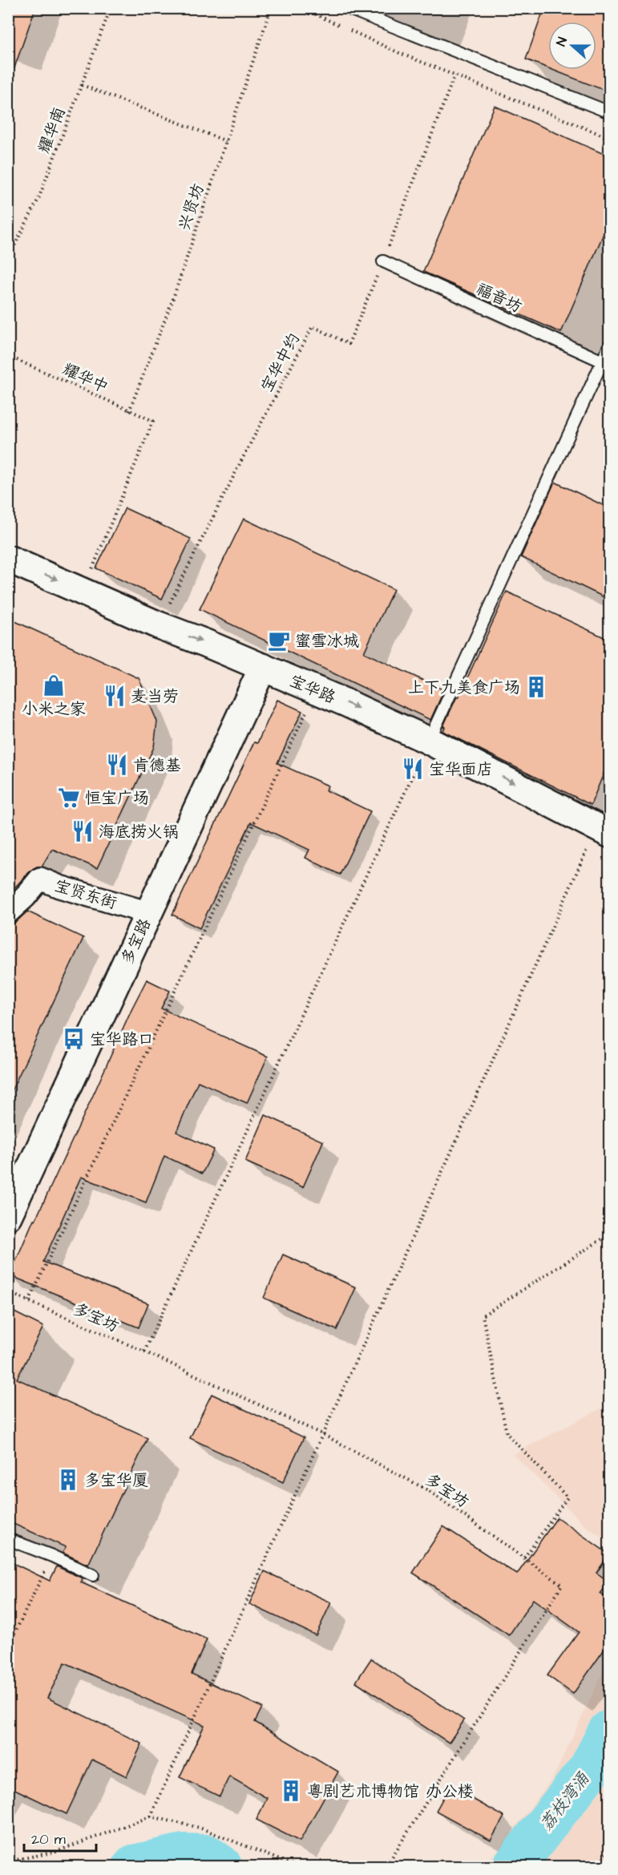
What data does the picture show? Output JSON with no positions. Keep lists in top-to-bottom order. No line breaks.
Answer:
{"streets":{"street":["宝华路","宝贤东街","多宝路"],"lane":["福音坊"],"path":["耀华南","兴贤坊","宝华中约","耀华中","多宝坊"]},"crossings":[["兴贤坊","耀华中"],["福音坊","宝华中约"],["宝华中约","宝华路"],["耀华中","宝华路"],["宝华路","多宝路"],["宝贤东街","多宝路"]],"one_way":["宝华路"],"water":["荔枝湾涌"],"places":{"cafe":["蜜雪冰城"],"shop":["小米之家"],"building":["上下九美食广场","多宝华厦","粤剧艺术博物馆 办公楼"],"restaurant":["麦当劳","肯德基","宝华面店","海底捞火锅"],"supermarket":["恒宝广场"],"bus stop":["宝华路口"]},"scale_bar":"20 m","north":"left"}
